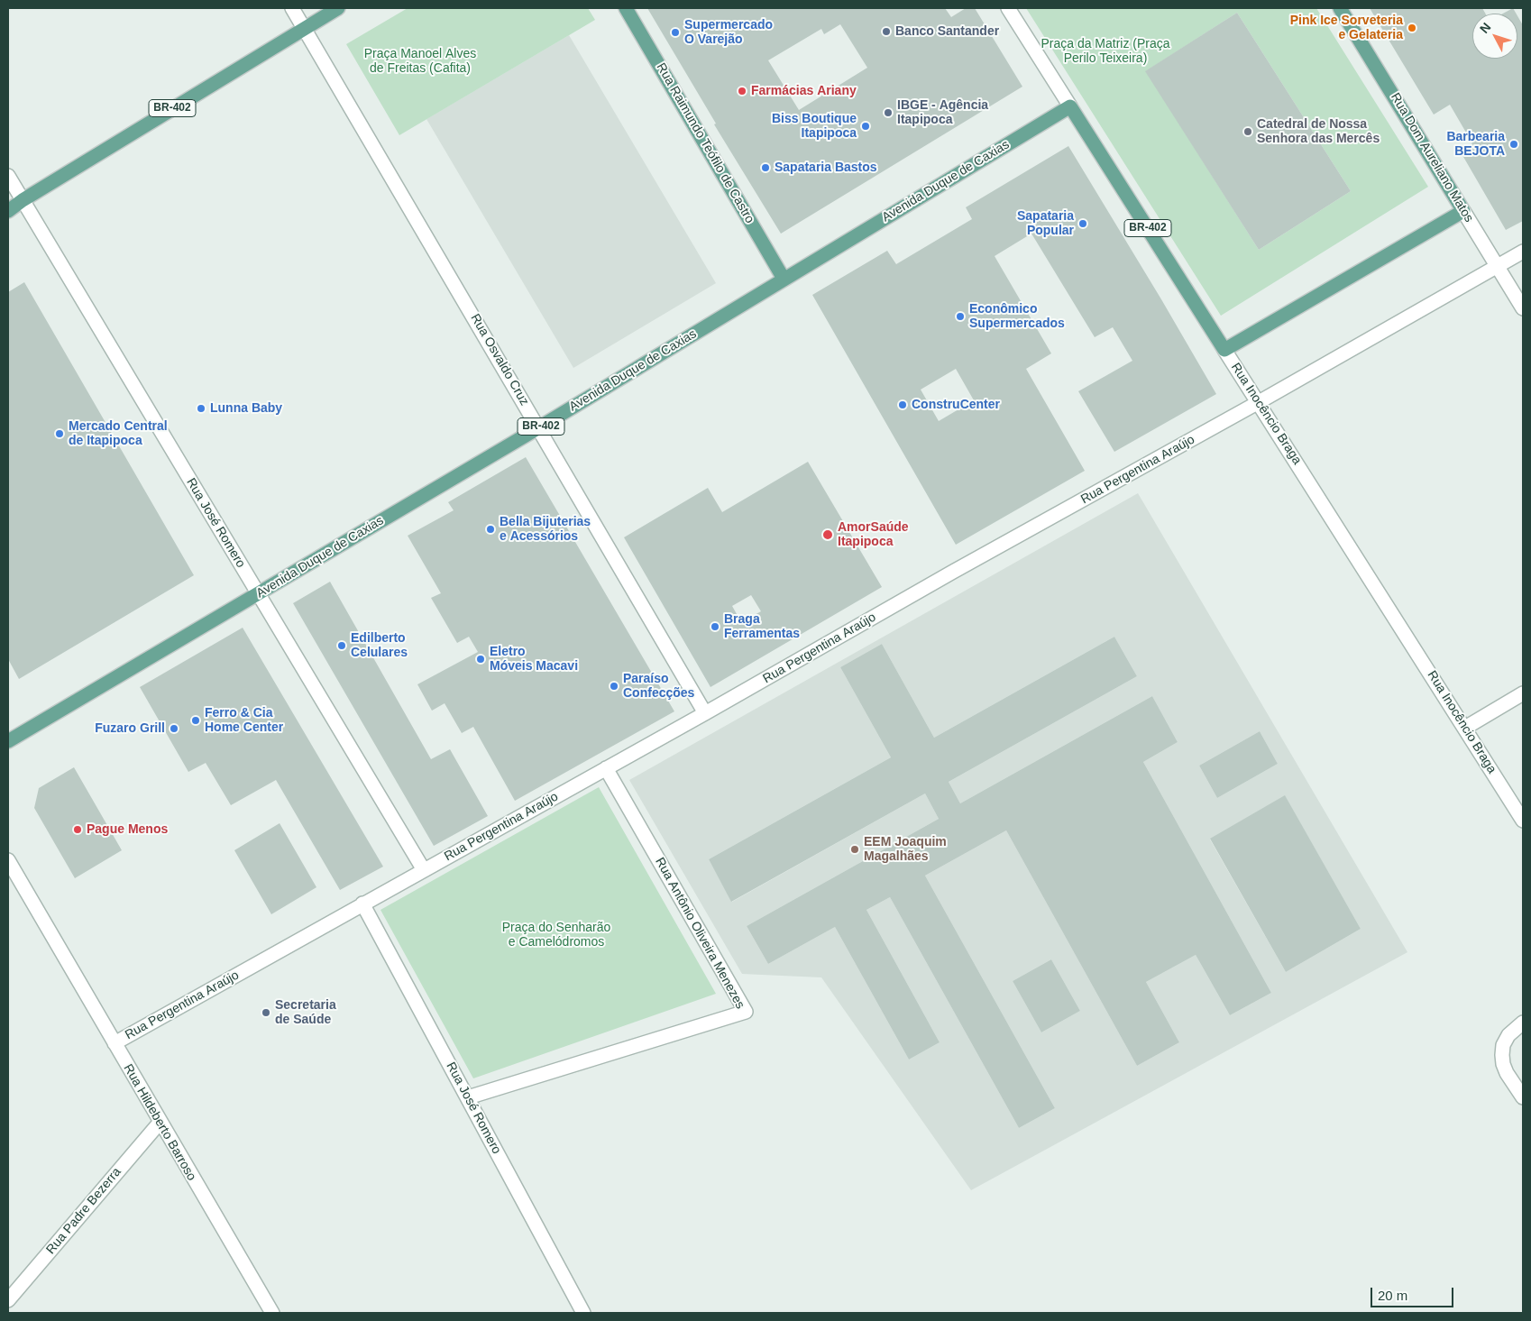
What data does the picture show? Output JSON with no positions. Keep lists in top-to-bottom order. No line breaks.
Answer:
{"streets":{"main road":["BR-402","Rua Raimundo Teófilo de Castro","Rua Dom Aureliano Matos","Avenida Duque de Caxias","Rua Inocêncio Braga"],"street":["Rua Osvaldo Cruz","Rua Pergentina Araújo","Rua José Romero","Rua Antônio Oliveira Menezes","Rua Hildeberto Barroso","Rua Padre Bezerra"]},"crossings":[["BR-402","Rua Osvaldo Cruz"],["BR-402","Rua José Romero"],["Rua Raimundo Teófilo de Castro","Avenida Duque de Caxias"],["Rua Dom Aureliano Matos","Rua Pergentina Araújo"],["Avenida Duque de Caxias","Rua Osvaldo Cruz"],["Avenida Duque de Caxias","Rua Inocêncio Braga"],["Avenida Duque de Caxias","Rua José Romero"],["Rua Osvaldo Cruz","Rua Pergentina Araújo"],["Rua Inocêncio Braga","Rua Pergentina Araújo"],["Rua Pergentina Araújo","Rua José Romero"],["Rua Pergentina Araújo","Rua Antônio Oliveira Menezes"],["Rua Pergentina Araújo","Rua Hildeberto Barroso"],["Rua José Romero","Rua Antônio Oliveira Menezes"],["Rua Hildeberto Barroso","Rua Padre Bezerra"]],"parks":["Praça da Matriz (Praça Perilo Teixeira)","Praça Manoel Alves de Freitas (Cafita)","Praça do Senharão e Camelódromos"],"places":["Pink Ice Sorveteria e Gelateria","Banco Santander","Supermercado O Varejão","Farmácias Ariany","IBGE - Agência Itapipoca","Biss Boutique Itapipoca","Catedral de Nossa Senhora das Mercês","Barbearia BEJOTA","Sapataria Bastos","Sapataria Popular","Econômico Supermercados","ConstruCenter","Lunna Baby","Mercado Central de Itapipoca","Bella Bijuterias e Acessórios","AmorSaúde Itapipoca","Braga Ferramentas","Edilberto Celulares","Eletro Móveis Macavi","Paraíso Confecções","Ferro & Cia Home Center","Fuzaro Grill","Pague Menos","EEM Joaquim Magalhães","Secretaria de Saúde"],"scale_bar":"20 m","north":"top left"}
